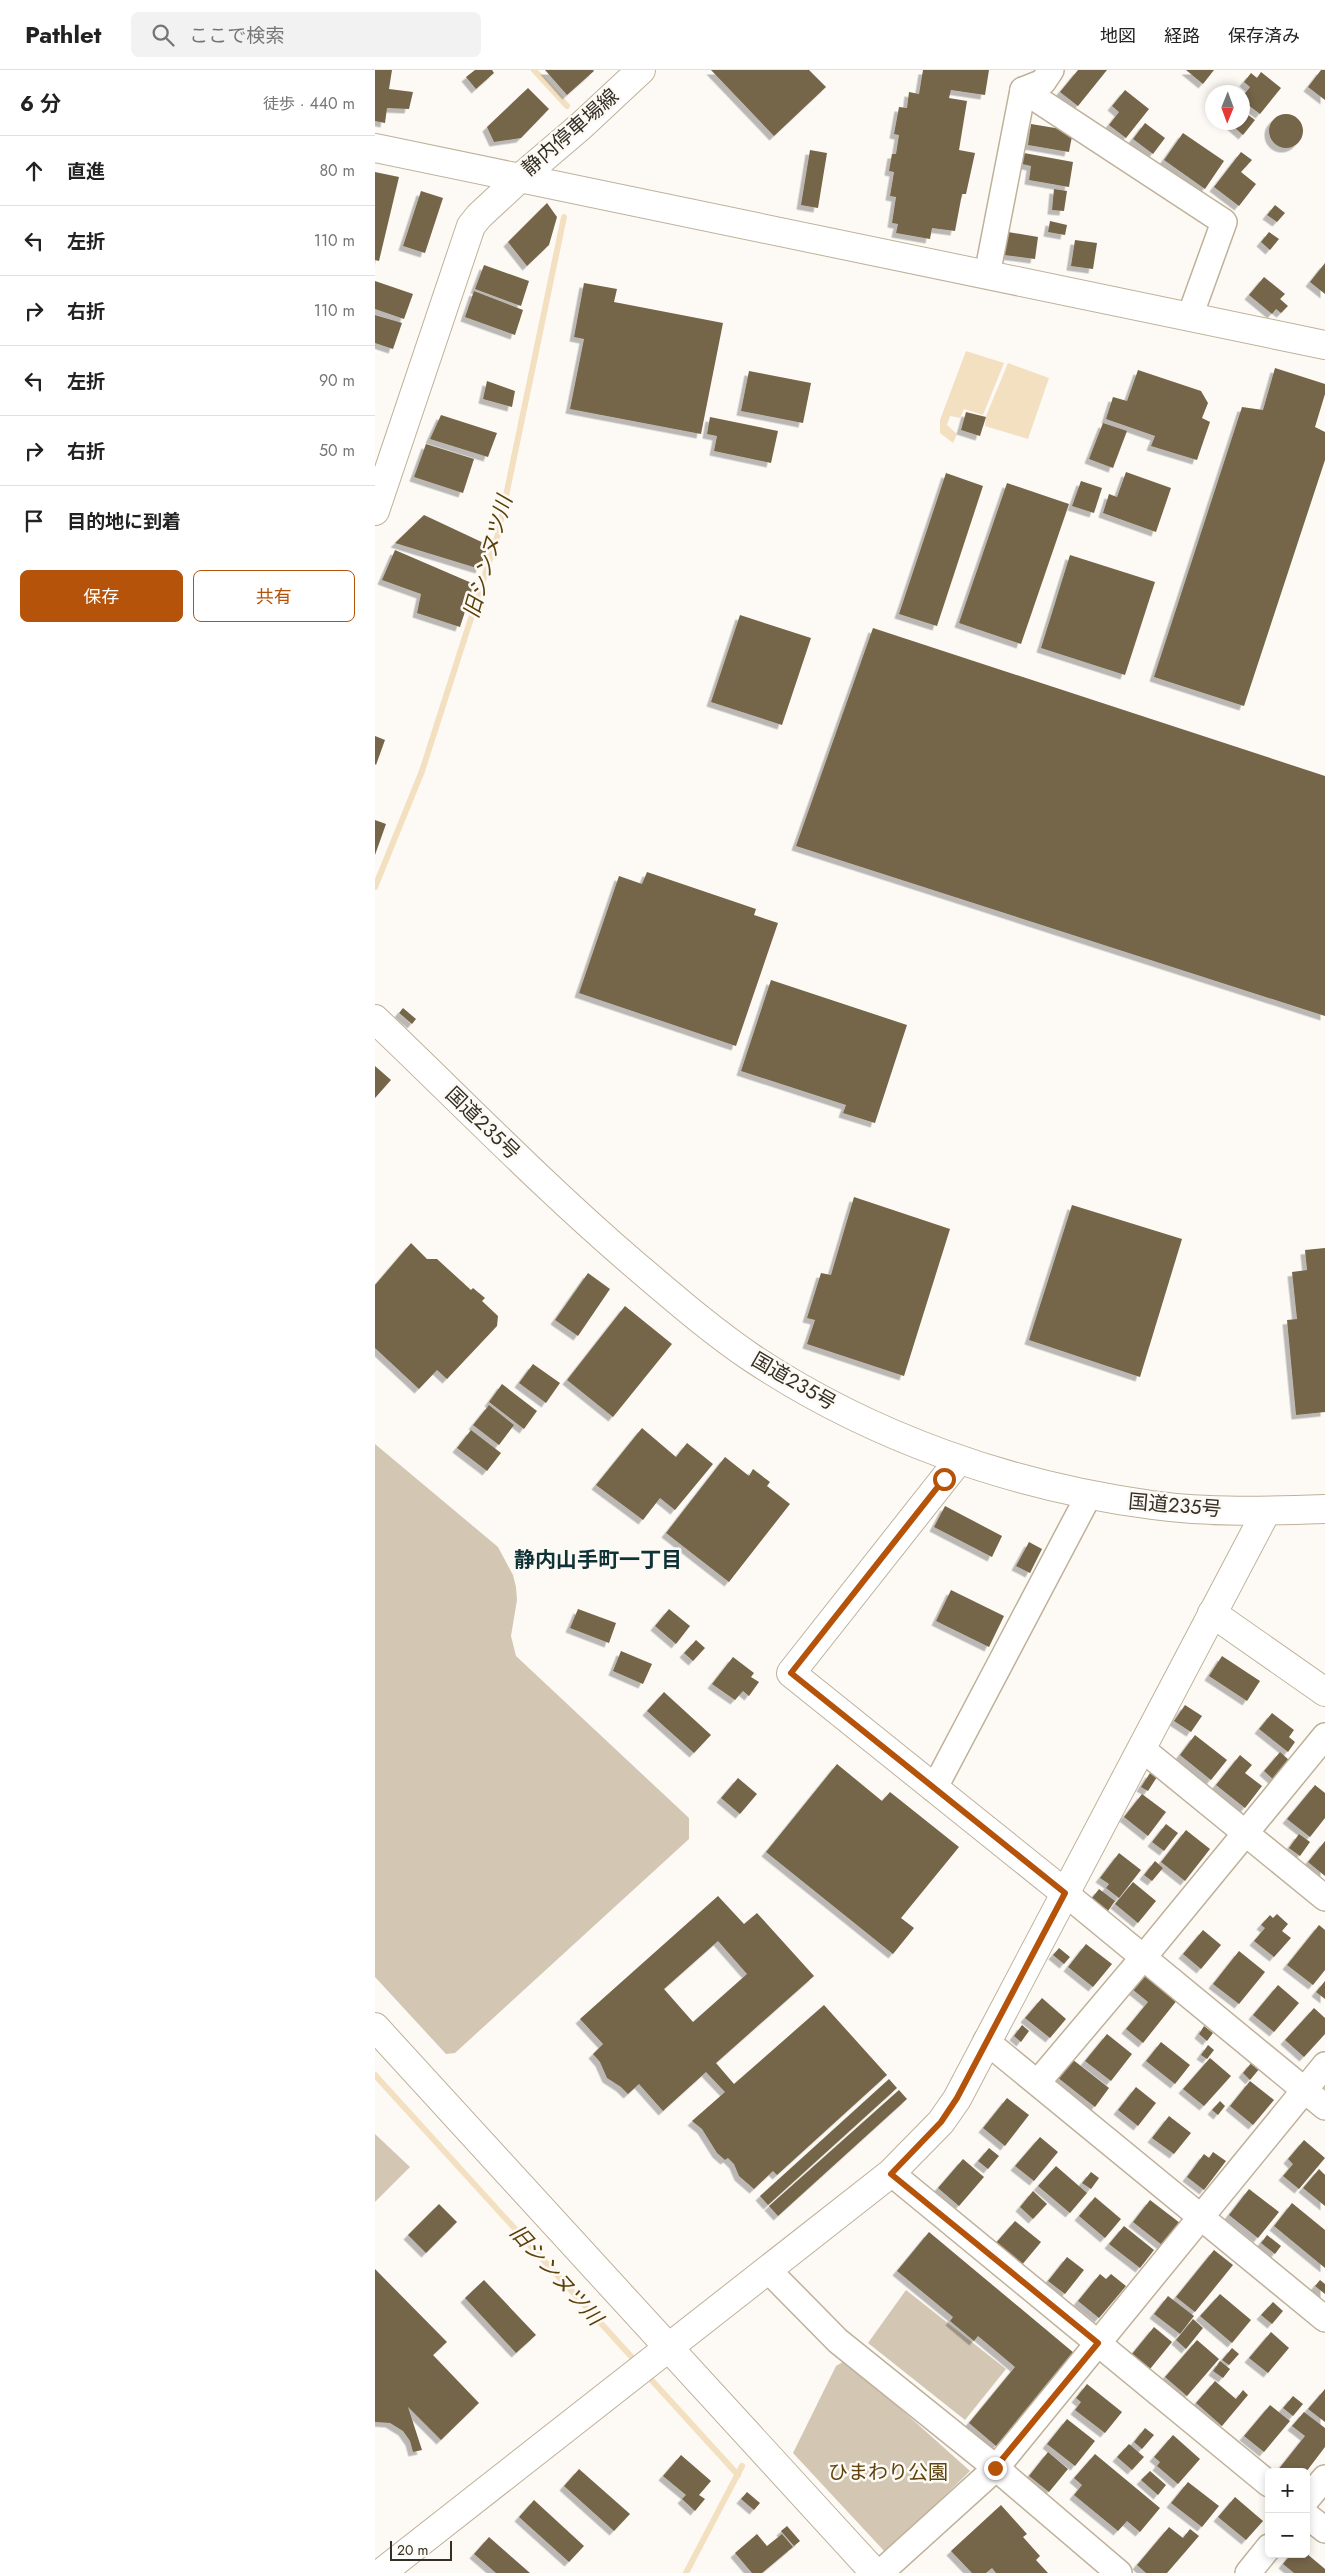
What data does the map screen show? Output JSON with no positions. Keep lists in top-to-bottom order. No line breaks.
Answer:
{"streets":{"main road":["静内停車場線","国道235号"]},"districts":["静内山手町一丁目"],"water":["旧シンヌツ川"],"parks":["ひまわり公園"],"scale_bar":"20 m","north":"bottom","page":{"header":"Pathlet","search":"ここで検索","nav":["地図","経路","保存済み"],"heading":["6 分","徒歩 · 440 m"],"list":[["直進","80 m"],["左折","110 m"],["右折","110 m"],["左折","90 m"],["右折","50 m"],"目的地に到着"],"buttons":["保存","共有"],"map_buttons":["+","−"],"scale":"20 m"}}
